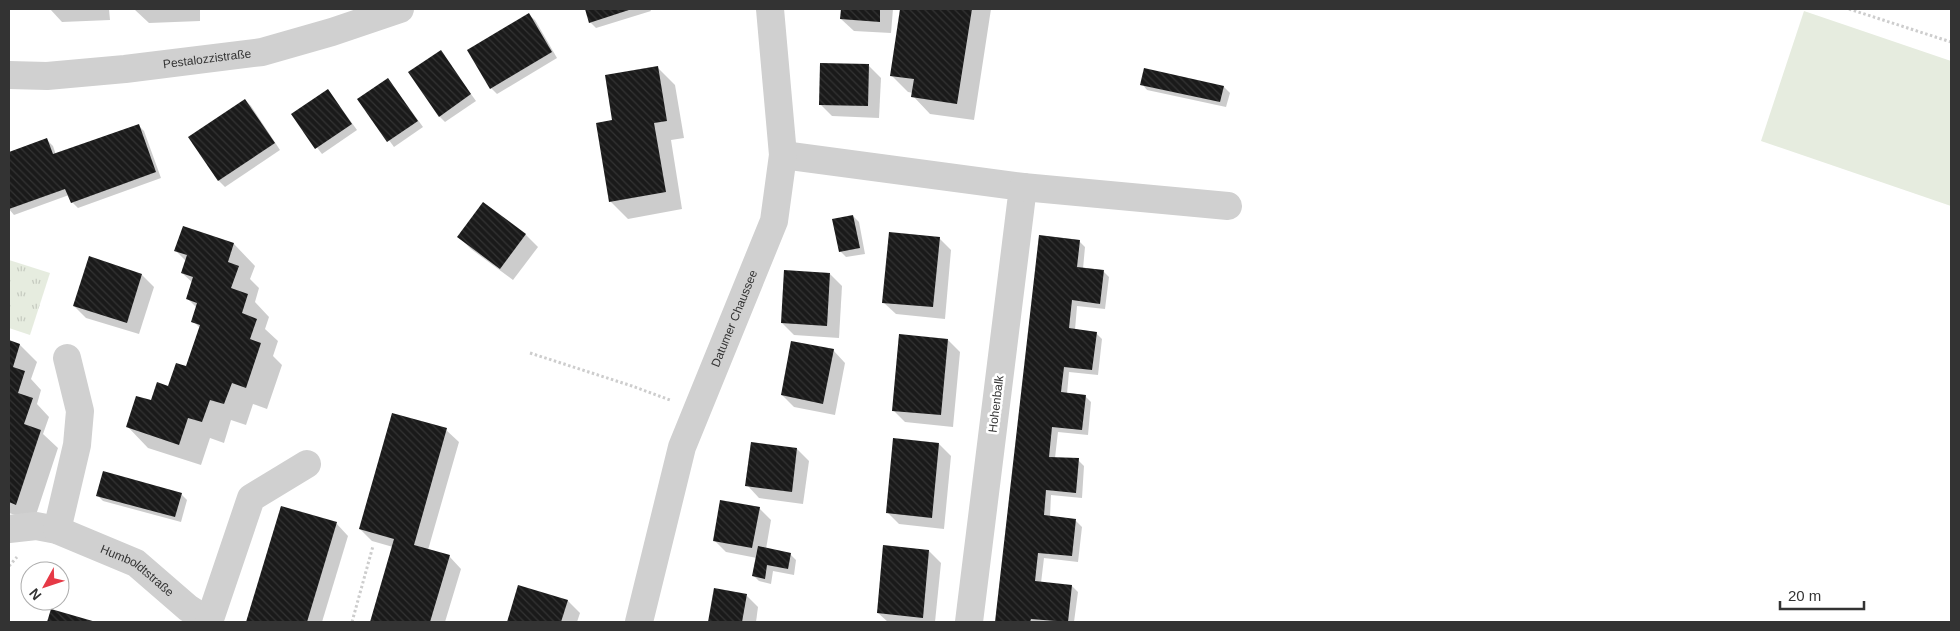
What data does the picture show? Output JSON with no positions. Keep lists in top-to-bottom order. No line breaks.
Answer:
{"streets":{"street":["Pestalozzistraße","Datumer Chaussee","Hohenbalk","Humboldtstraße"]},"scale_bar":"20 m","north":"bottom left"}
